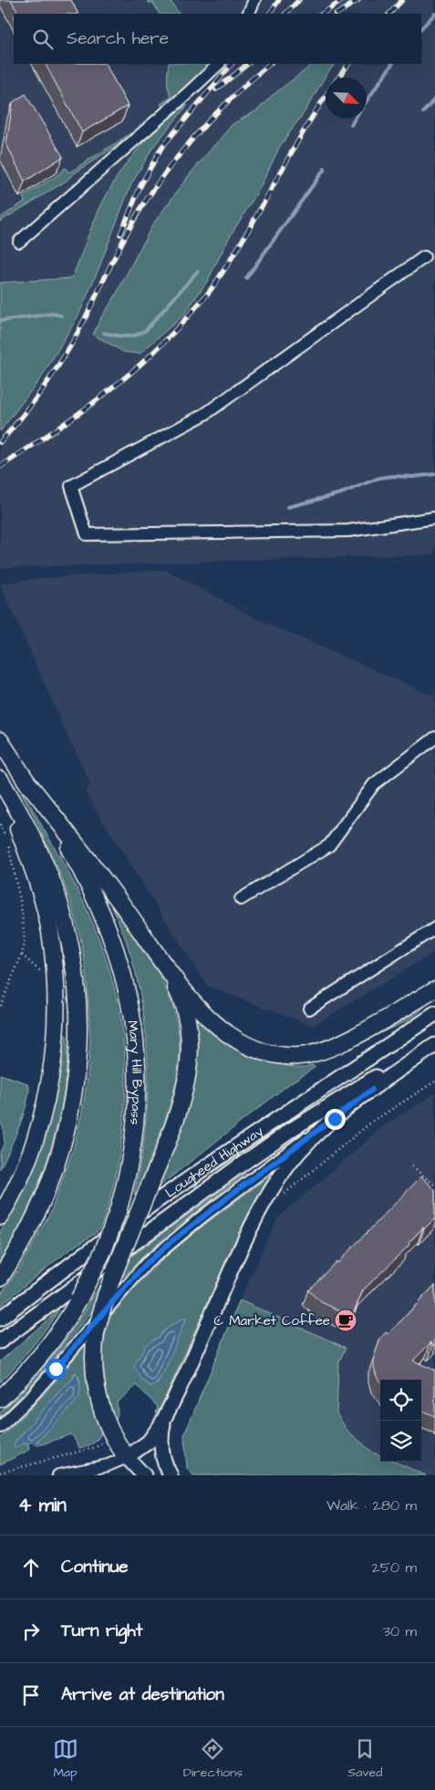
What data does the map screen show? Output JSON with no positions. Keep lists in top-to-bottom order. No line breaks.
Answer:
{"streets":{"highway":["Mary Hill Bypass"],"main road":["Lougheed Highway"]},"places":{"cafe":["C Market Coffee"]},"north":"bottom right","page":{"search":"Search here","heading":["4 min","Walk · 280 m"],"list":[["Continue","250 m"],["Turn right","30 m"],"Arrive at destination"],"nav":["Map","Directions","Saved"]}}
